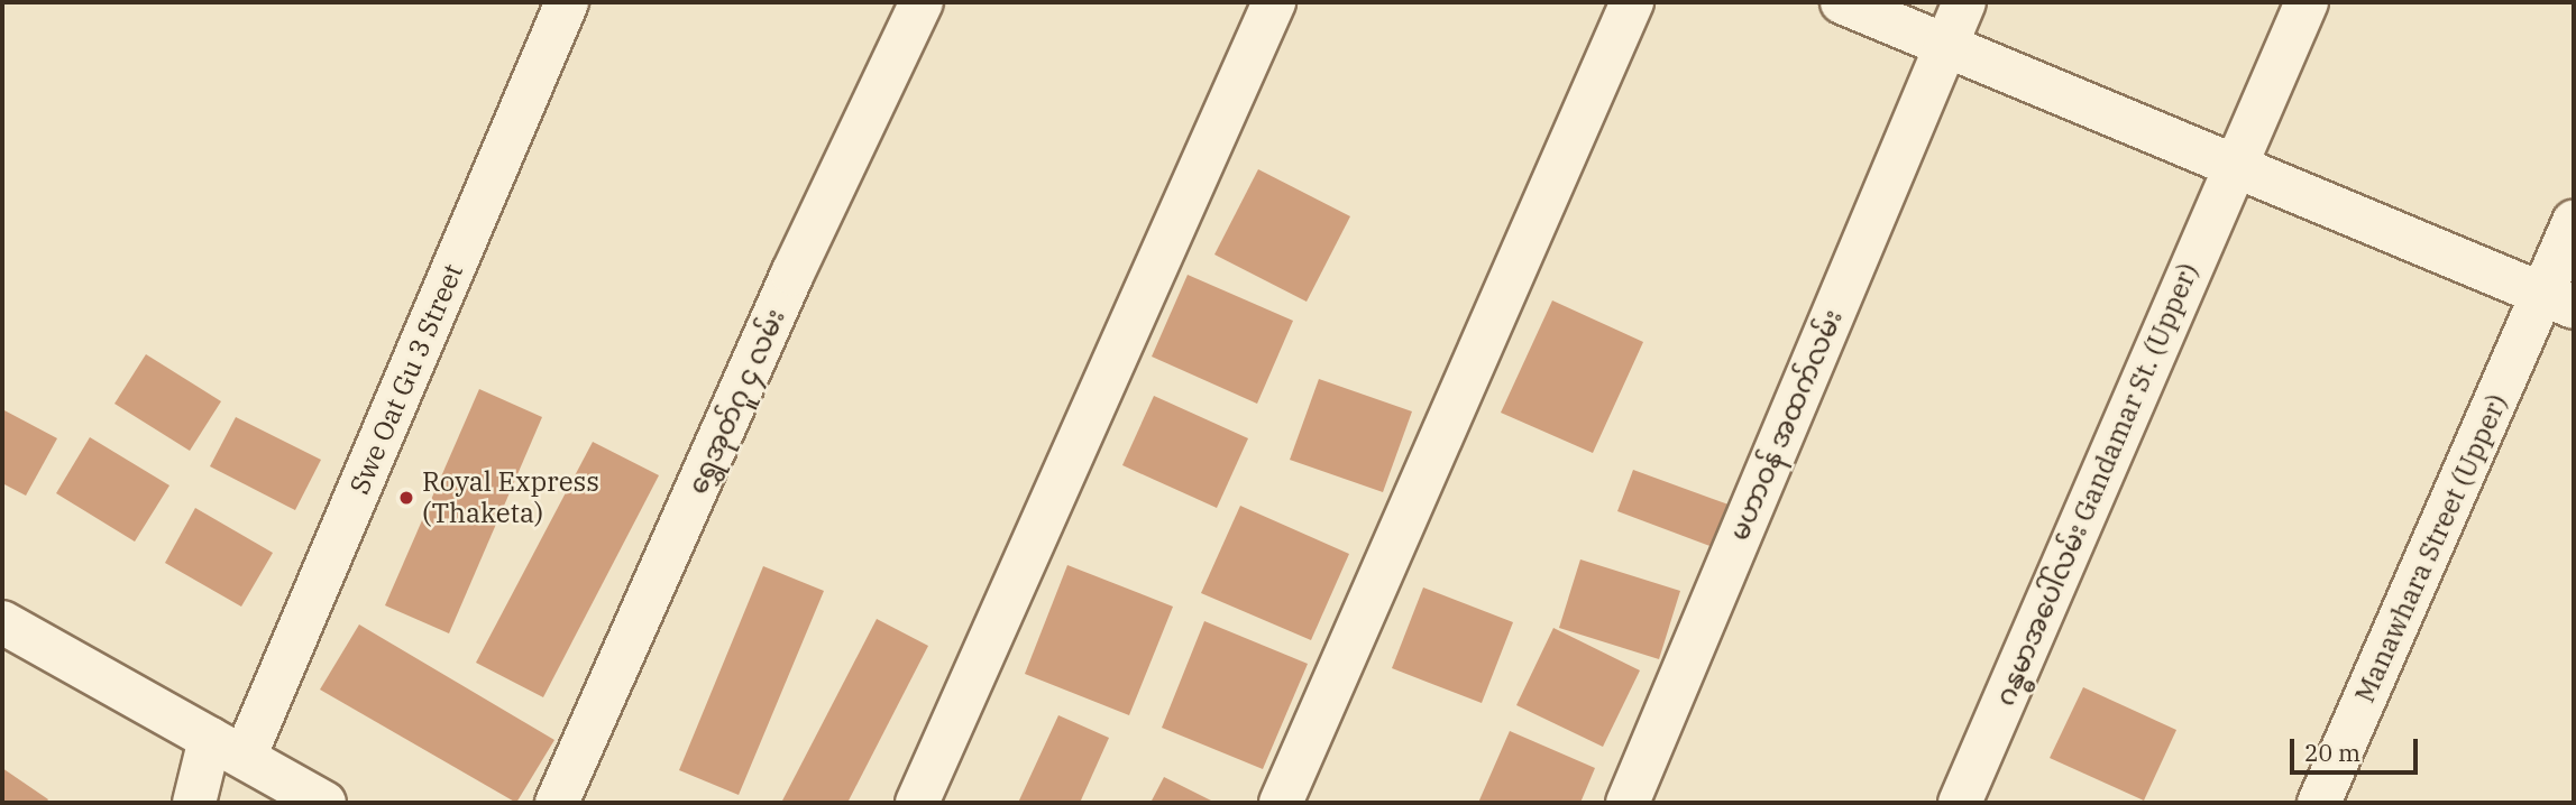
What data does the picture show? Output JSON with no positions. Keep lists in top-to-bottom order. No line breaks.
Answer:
{"streets":{"street":["Swe Oat Gu 3 Street","ရွှေအုတ်ဂူ ၄ လမ်း","မဟာဝန် အထက်လမ်း","ဂန္ဓမာအပေါ်လမ်း Gandamar St. (Upper)","Manawhara Street (Upper)"]},"places":["Royal Express (Thaketa)"],"scale_bar":"20 m"}
